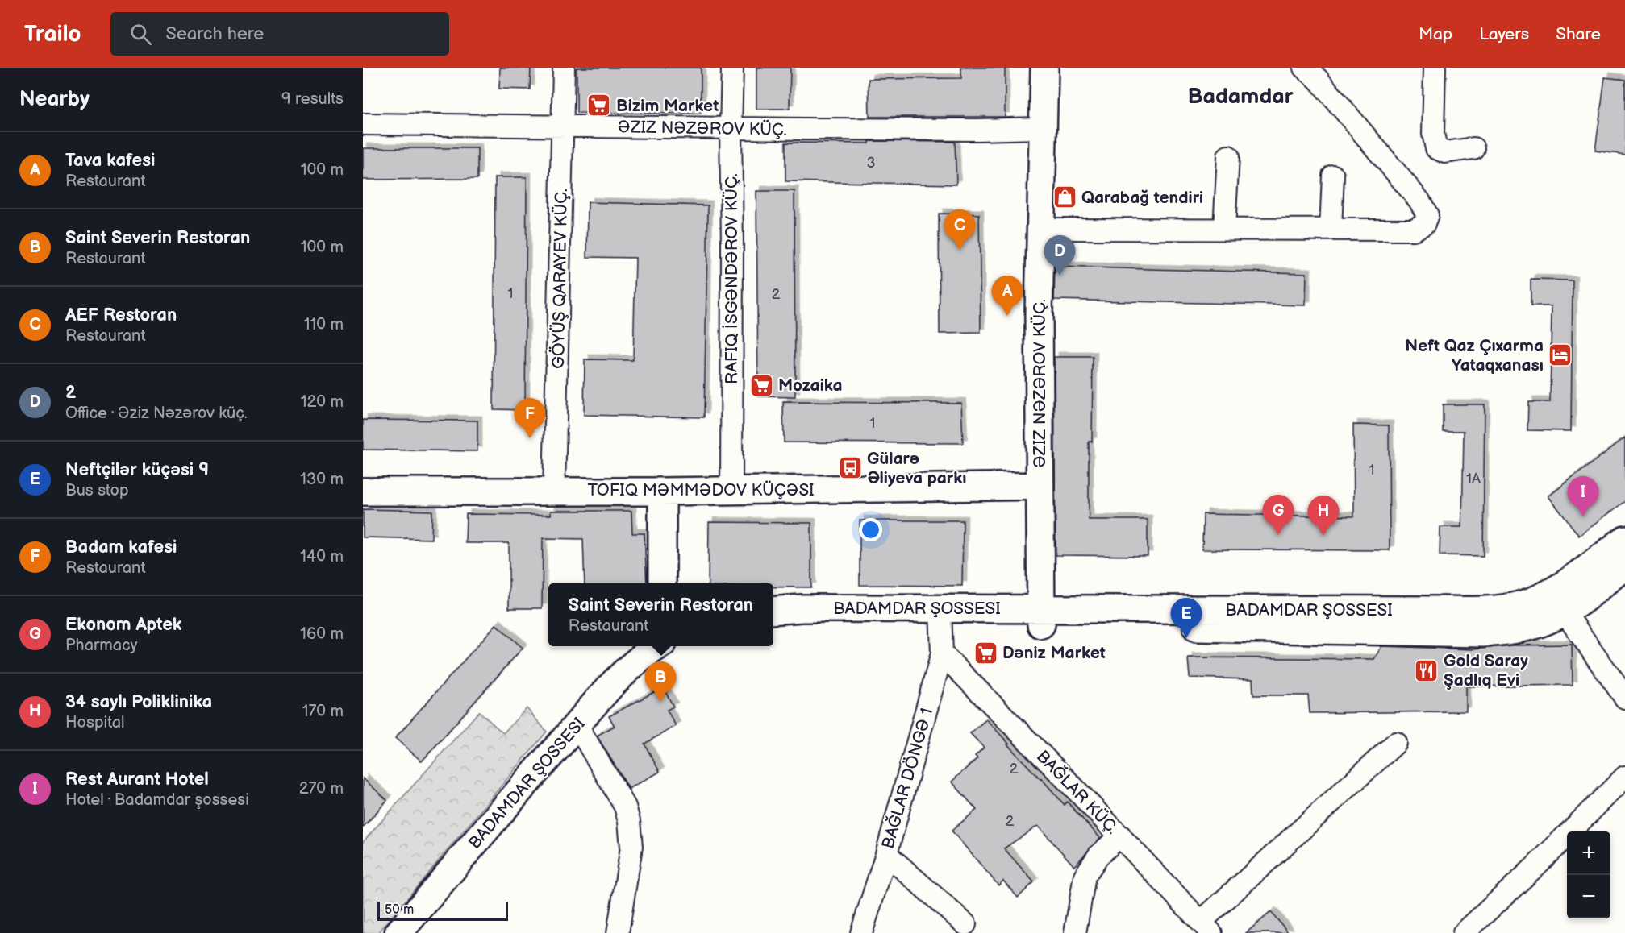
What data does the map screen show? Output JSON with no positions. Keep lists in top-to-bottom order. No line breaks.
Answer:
{"streets":{"main road":["ƏZIZ NƏZƏROV KÜÇ.","TOFIQ MƏMMƏDOV KÜÇƏSI","BADAMDAR ŞOSSESI"],"street":["GÖYÜŞ QARAYEV KÜÇ.","RAFIQ İSGƏNDƏROV KÜÇ.","BAĞLAR DÖNGƏ 1","BAĞLAR KÜÇ."]},"crossings":[["ƏZIZ NƏZƏROV KÜÇ.","GÖYÜŞ QARAYEV KÜÇ."],["ƏZIZ NƏZƏROV KÜÇ.","RAFIQ İSGƏNDƏROV KÜÇ."],["ƏZIZ NƏZƏROV KÜÇ.","TOFIQ MƏMMƏDOV KÜÇƏSI"],["ƏZIZ NƏZƏROV KÜÇ.","BADAMDAR ŞOSSESI"],["GÖYÜŞ QARAYEV KÜÇ.","TOFIQ MƏMMƏDOV KÜÇƏSI"],["RAFIQ İSGƏNDƏROV KÜÇ.","TOFIQ MƏMMƏDOV KÜÇƏSI"],["BADAMDAR ŞOSSESI","BAĞLAR DÖNGƏ 1"],["BAĞLAR DÖNGƏ 1","BAĞLAR KÜÇ."]],"districts":["Badamdar"],"places":{"supermarket":["Bizim Market","Mozaika","Dəniz Market"],"shop":["Qarabağ tendiri"],"hotel":["Neft Qaz Çıxarma Yataqxanası"],"bus stop":["Gülarə Əliyeva parkı"],"restaurant":["Gold Saray Şadlıq Evi"]},"house_numbers":["3","1","2","1","1","1A","2","2"],"scale_bar":"50 m","page":{"header":"Trailo","search":"Search here","nav":["Map","Layers","Share"],"heading":["Nearby","9 results"],"list":[{"mark":"A","name":"Tava kafesi","note":"Restaurant","value":"100 m"},{"mark":"B","name":"Saint Severin Restoran","note":"Restaurant","value":"100 m"},{"mark":"C","name":"AEF Restoran","note":"Restaurant","value":"110 m"},{"mark":"D","name":"2","note":"Office · Əziz Nəzərov küç.","value":"120 m"},{"mark":"E","name":"Neftçilər küçəsi 9","note":"Bus stop","value":"130 m"},{"mark":"F","name":"Badam kafesi","note":"Restaurant","value":"140 m"},{"mark":"G","name":"Ekonom Aptek","note":"Pharmacy","value":"160 m"},{"mark":"H","name":"34 saylı Poliklinika","note":"Hospital","value":"170 m"},{"mark":"I","name":"Rest Aurant Hotel","note":"Hotel · Badamdar şossesi","value":"270 m"}],"pins":["C","D","A","F","I","G","H","E","B"],"popup":["Saint Severin Restoran","Restaurant"],"map_buttons":["+","−"],"scale":"50 m"}}
